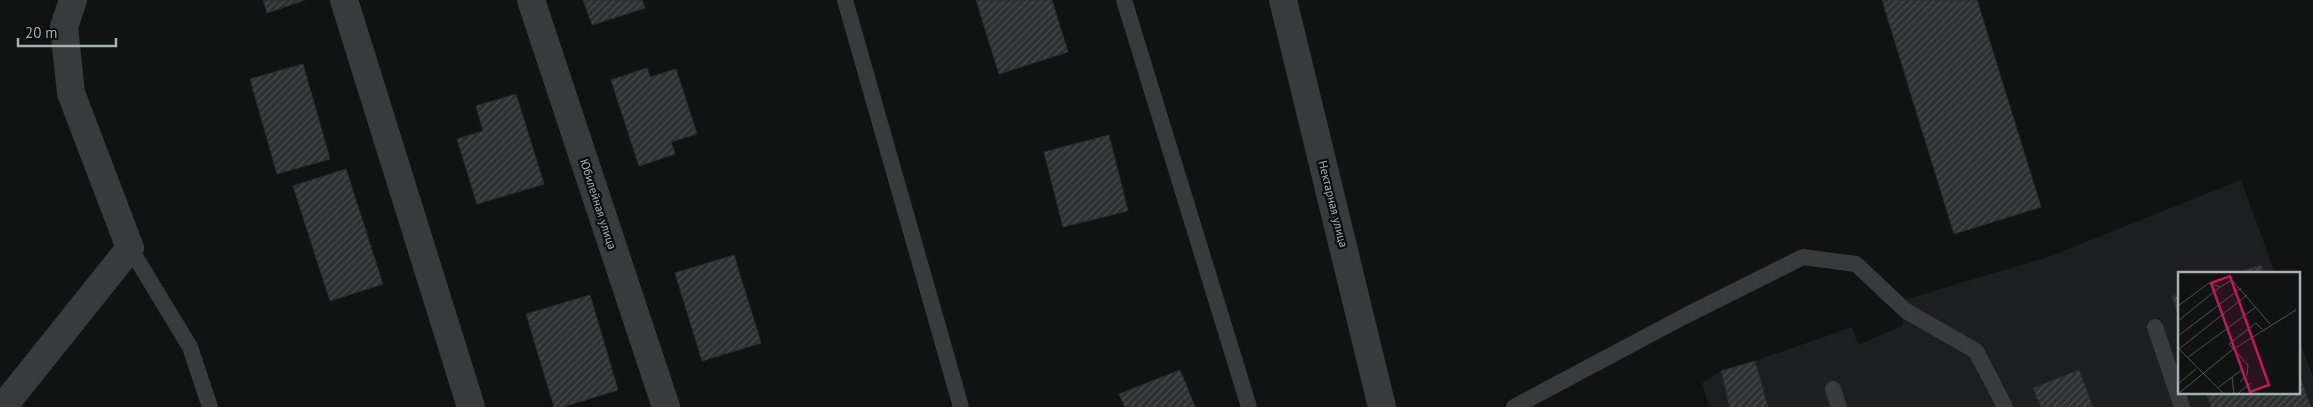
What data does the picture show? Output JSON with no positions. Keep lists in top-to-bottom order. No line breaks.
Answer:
{"streets":{"street":["Юбилейная улица","Нектарная улица"]},"scale_bar":"20 m"}
